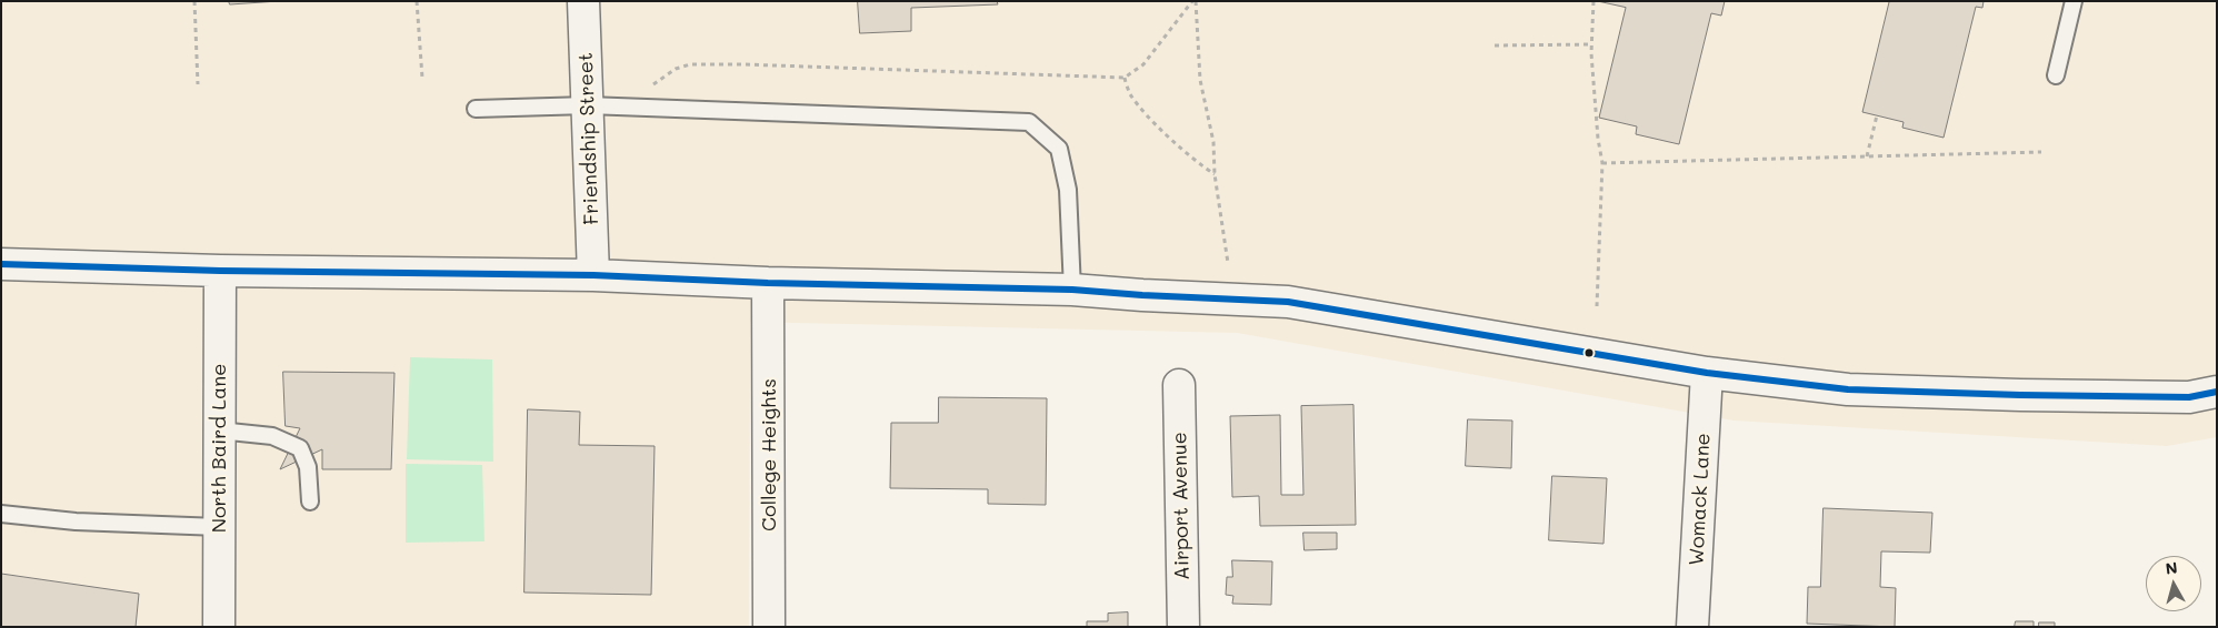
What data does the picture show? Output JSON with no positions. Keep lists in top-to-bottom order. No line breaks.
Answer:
{"streets":{"street":["Friendship Street","North Baird Lane","College Heights","Womack Lane","Airport Avenue"]},"north":"top"}
